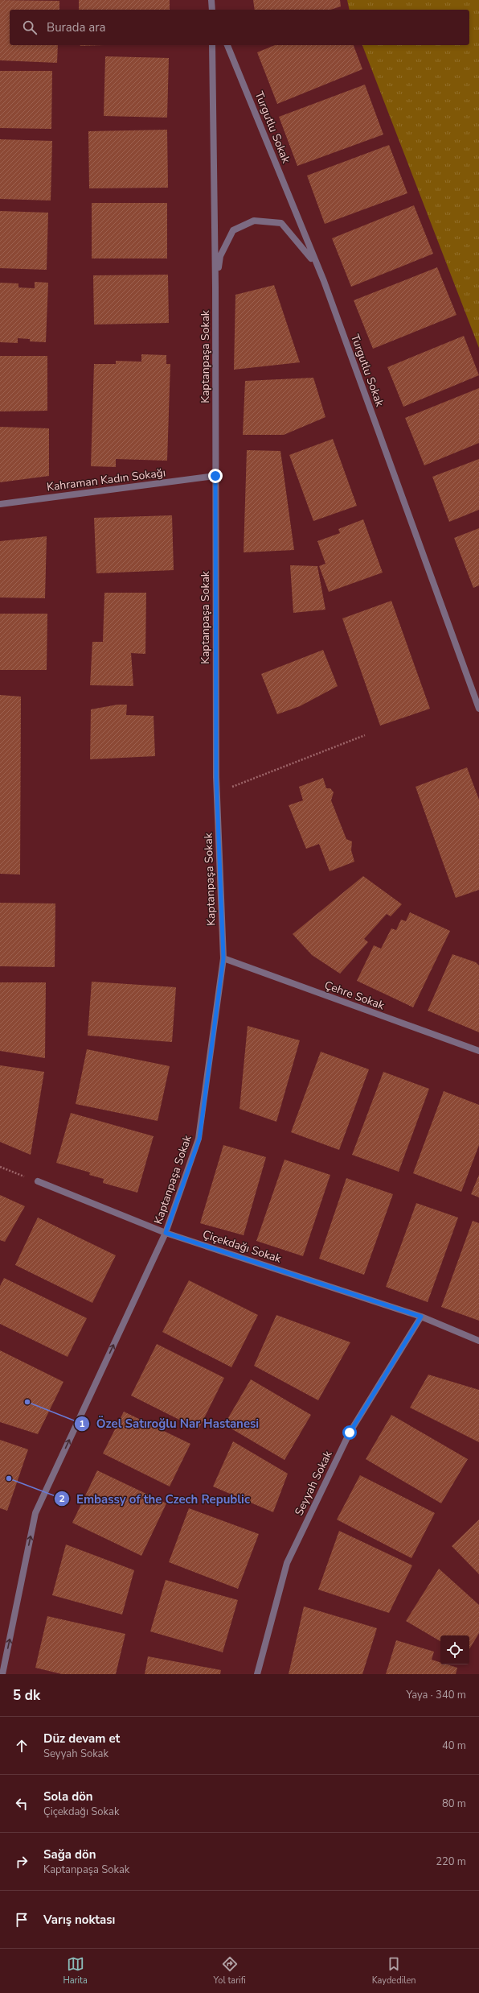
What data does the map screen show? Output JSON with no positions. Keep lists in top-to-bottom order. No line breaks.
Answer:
{"streets":{"street":["Turgutlu Sokak","Kaptanpaşa Sokak","Kahraman Kadın Sokağı","Çehre Sokak","Çiçekdağı Sokak","Seyyah Sokak"]},"crossings":[["Kaptanpaşa Sokak","Kahraman Kadın Sokağı"],["Kaptanpaşa Sokak","Çehre Sokak"],["Kaptanpaşa Sokak","Çiçekdağı Sokak"],["Çiçekdağı Sokak","Seyyah Sokak"]],"places":["Özel Satıroğlu Nar Hastanesi","Embassy of the Czech Republic"],"page":{"search":"Burada ara","heading":["5 dk","Yaya · 340 m"],"list":[["Düz devam et","Seyyah Sokak","40 m"],["Sola dön","Çiçekdağı Sokak","80 m"],["Sağa dön","Kaptanpaşa Sokak","220 m"],"Varış noktası"],"nav":["Harita","Yol tarifi","Kaydedilen"]}}
